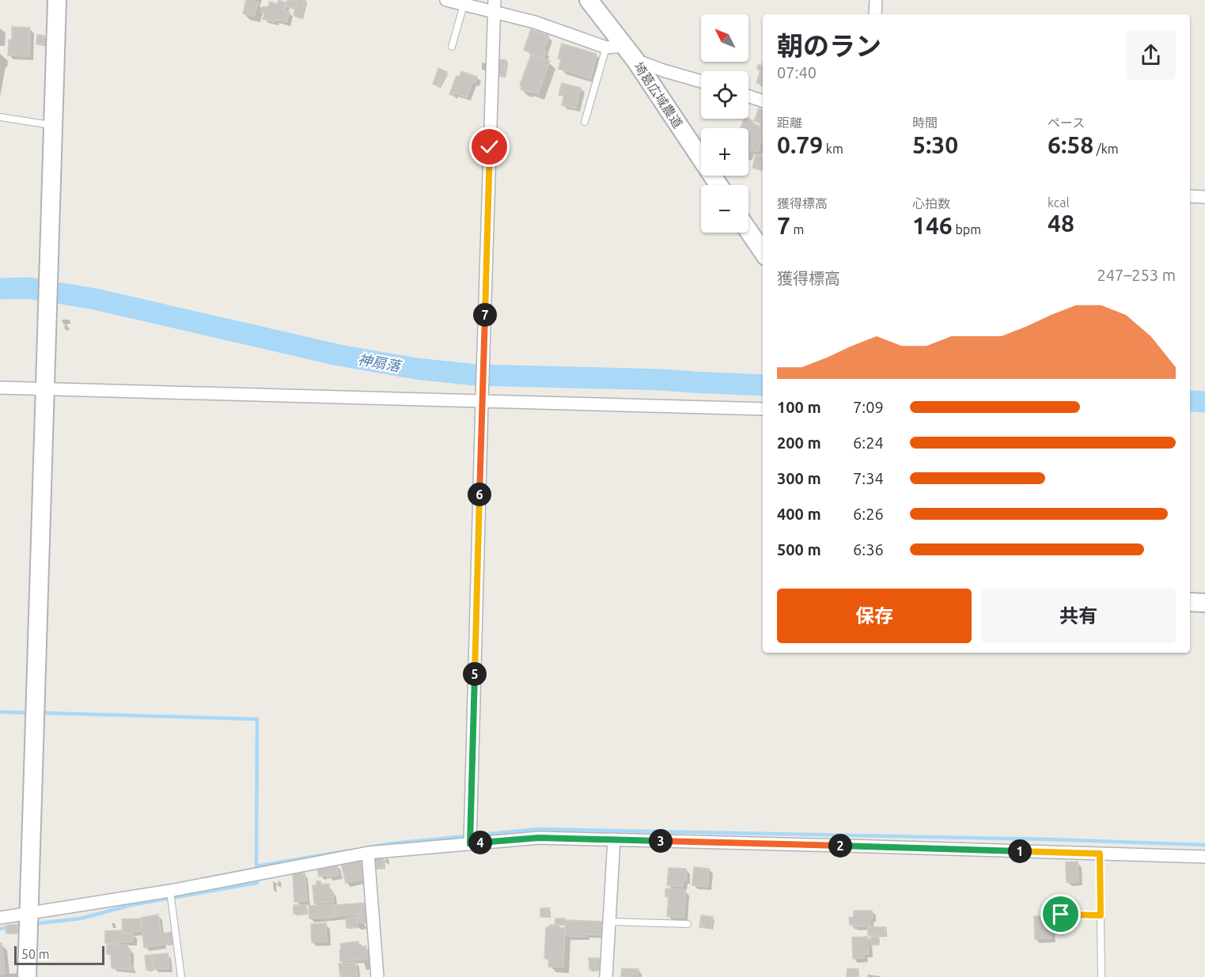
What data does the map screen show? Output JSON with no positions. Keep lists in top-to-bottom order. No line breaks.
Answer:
{"streets":{"street":["埼葛広域農道"]},"water":["神扇落"],"scale_bar":"50 m","north":"top left","page":{"map_buttons":["+","−"],"heading":["朝のラン","07:40"],"stats":[["距離","0.79 km"],["時間","5:30"],["ペース","6:58 /km"],["獲得標高","7 m"],["心拍数","146 bpm"],["kcal","48"]],"chart":["獲得標高","247–253 m"],"pins":["7","6","5","3","4","2","1"],"list":[{"name":"100 m","note":"7:09"},{"name":"200 m","note":"6:24"},{"name":"300 m","note":"7:34"},{"name":"400 m","note":"6:26"},{"name":"500 m","note":"6:36"}],"buttons":["保存","共有"],"scale":"50 m"}}
